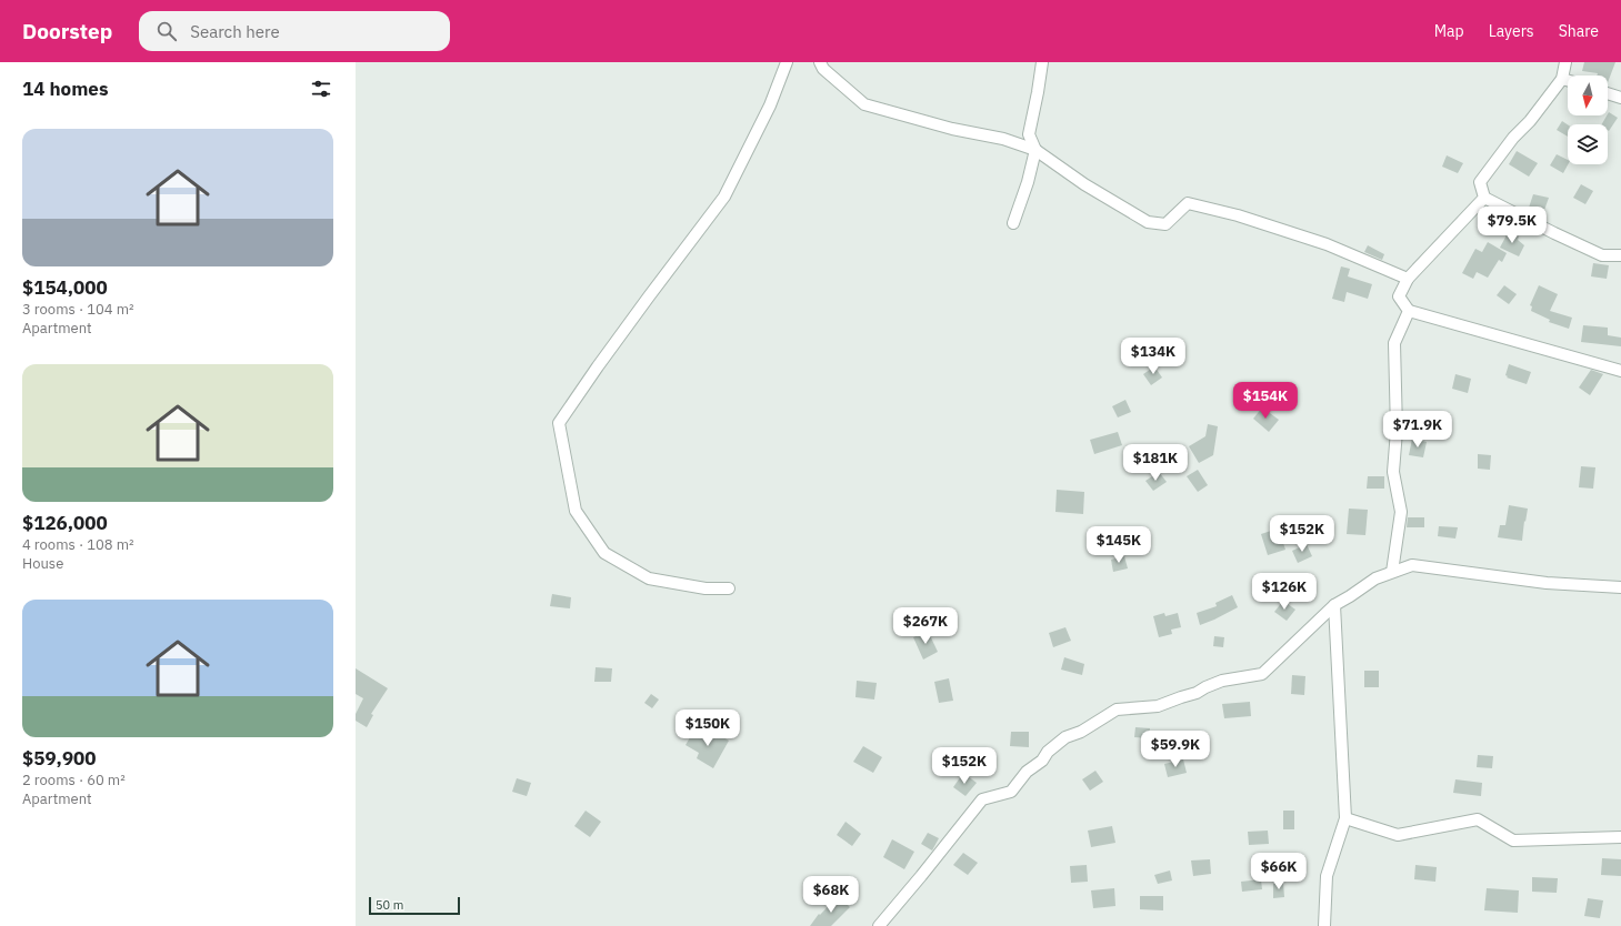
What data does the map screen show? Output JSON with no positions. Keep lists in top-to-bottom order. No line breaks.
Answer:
{"scale_bar":"50 m","north":"bottom","page":{"header":"Doorstep","search":"Search here","nav":["Map","Layers","Share"],"heading":"14 homes","list":[{"name":"$154,000","note":"3 rooms · 104 m² · Apartment"},{"name":"$126,000","note":"4 rooms · 108 m² · House"},{"name":"$59,900","note":"2 rooms · 60 m² · Apartment"}],"price":["$79.5K","$134K","$154K","$71.9K","$181K","$152K","$145K","$126K","$267K","$150K","$59.9K","$152K","$66K","$68K"],"scale":"50 m"}}
